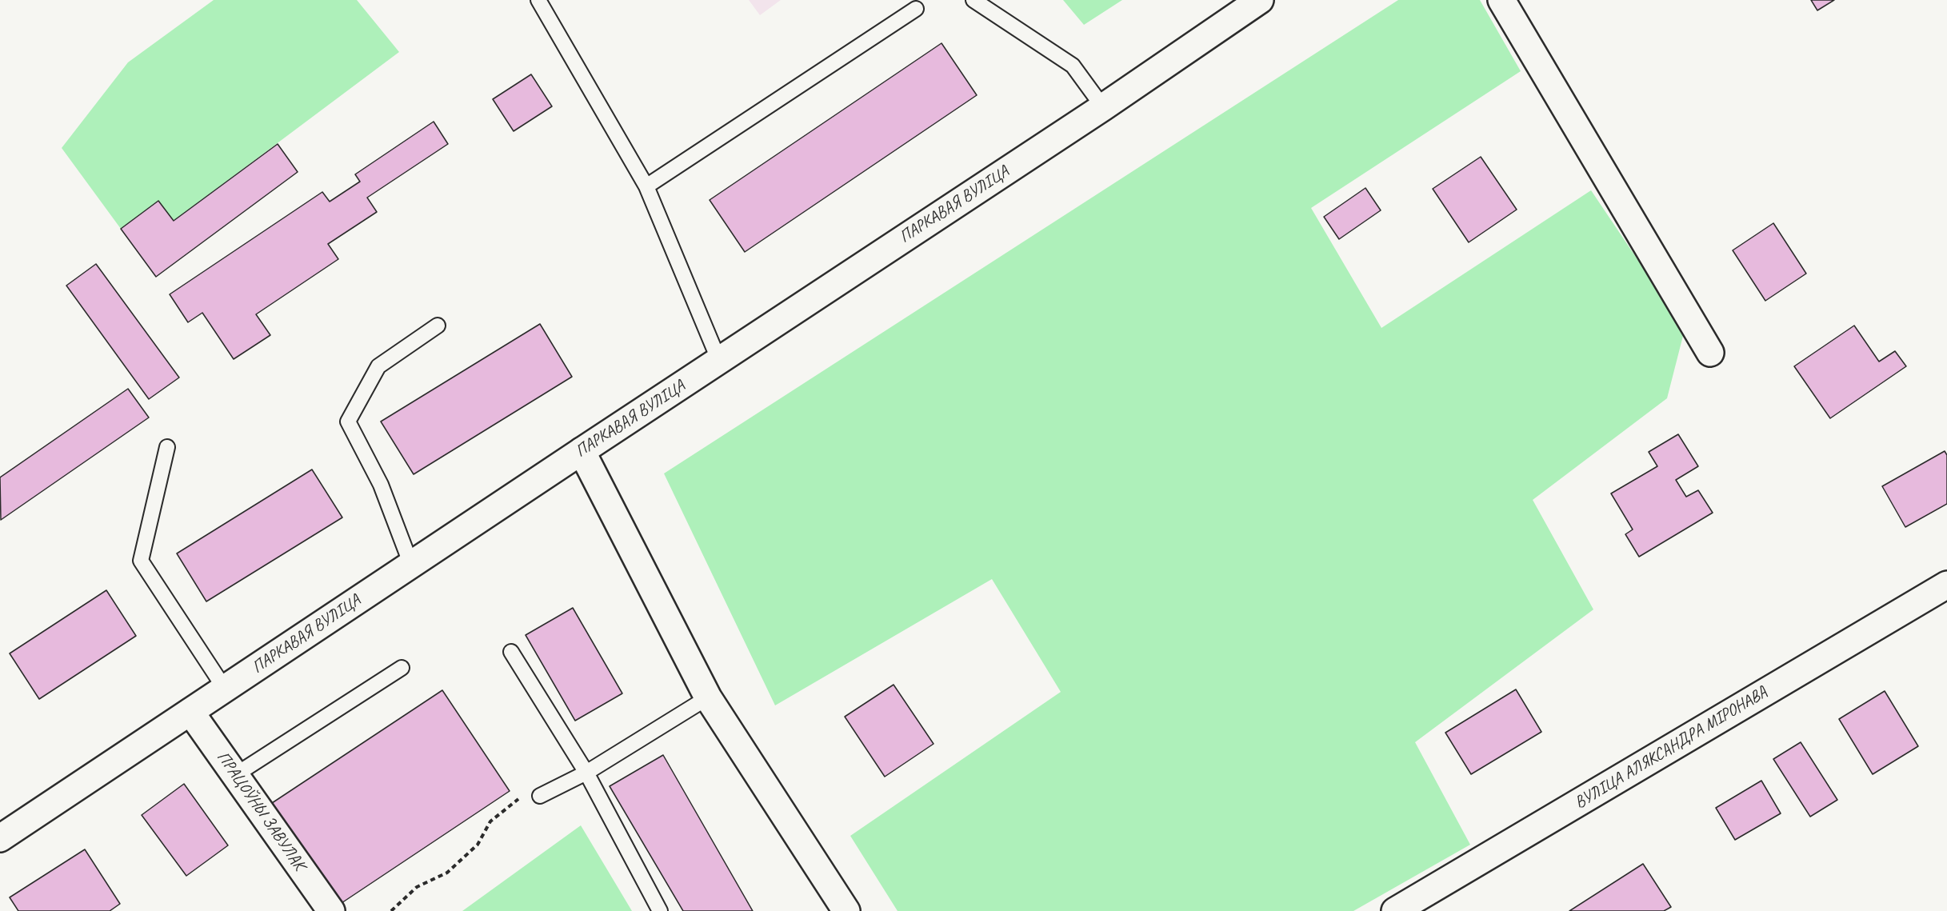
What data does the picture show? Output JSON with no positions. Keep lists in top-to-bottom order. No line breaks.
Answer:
{"streets":{"street":["ПАРКАВАЯ ВУЛІЦА","ВУЛІЦА АЛЯКСАНДРА МІРОНАВА","ПРАЦОЎНЫ ЗАВУЛАК"]},"crossings":[["ПАРКАВАЯ ВУЛІЦА","ПРАЦОЎНЫ ЗАВУЛАК"]]}
